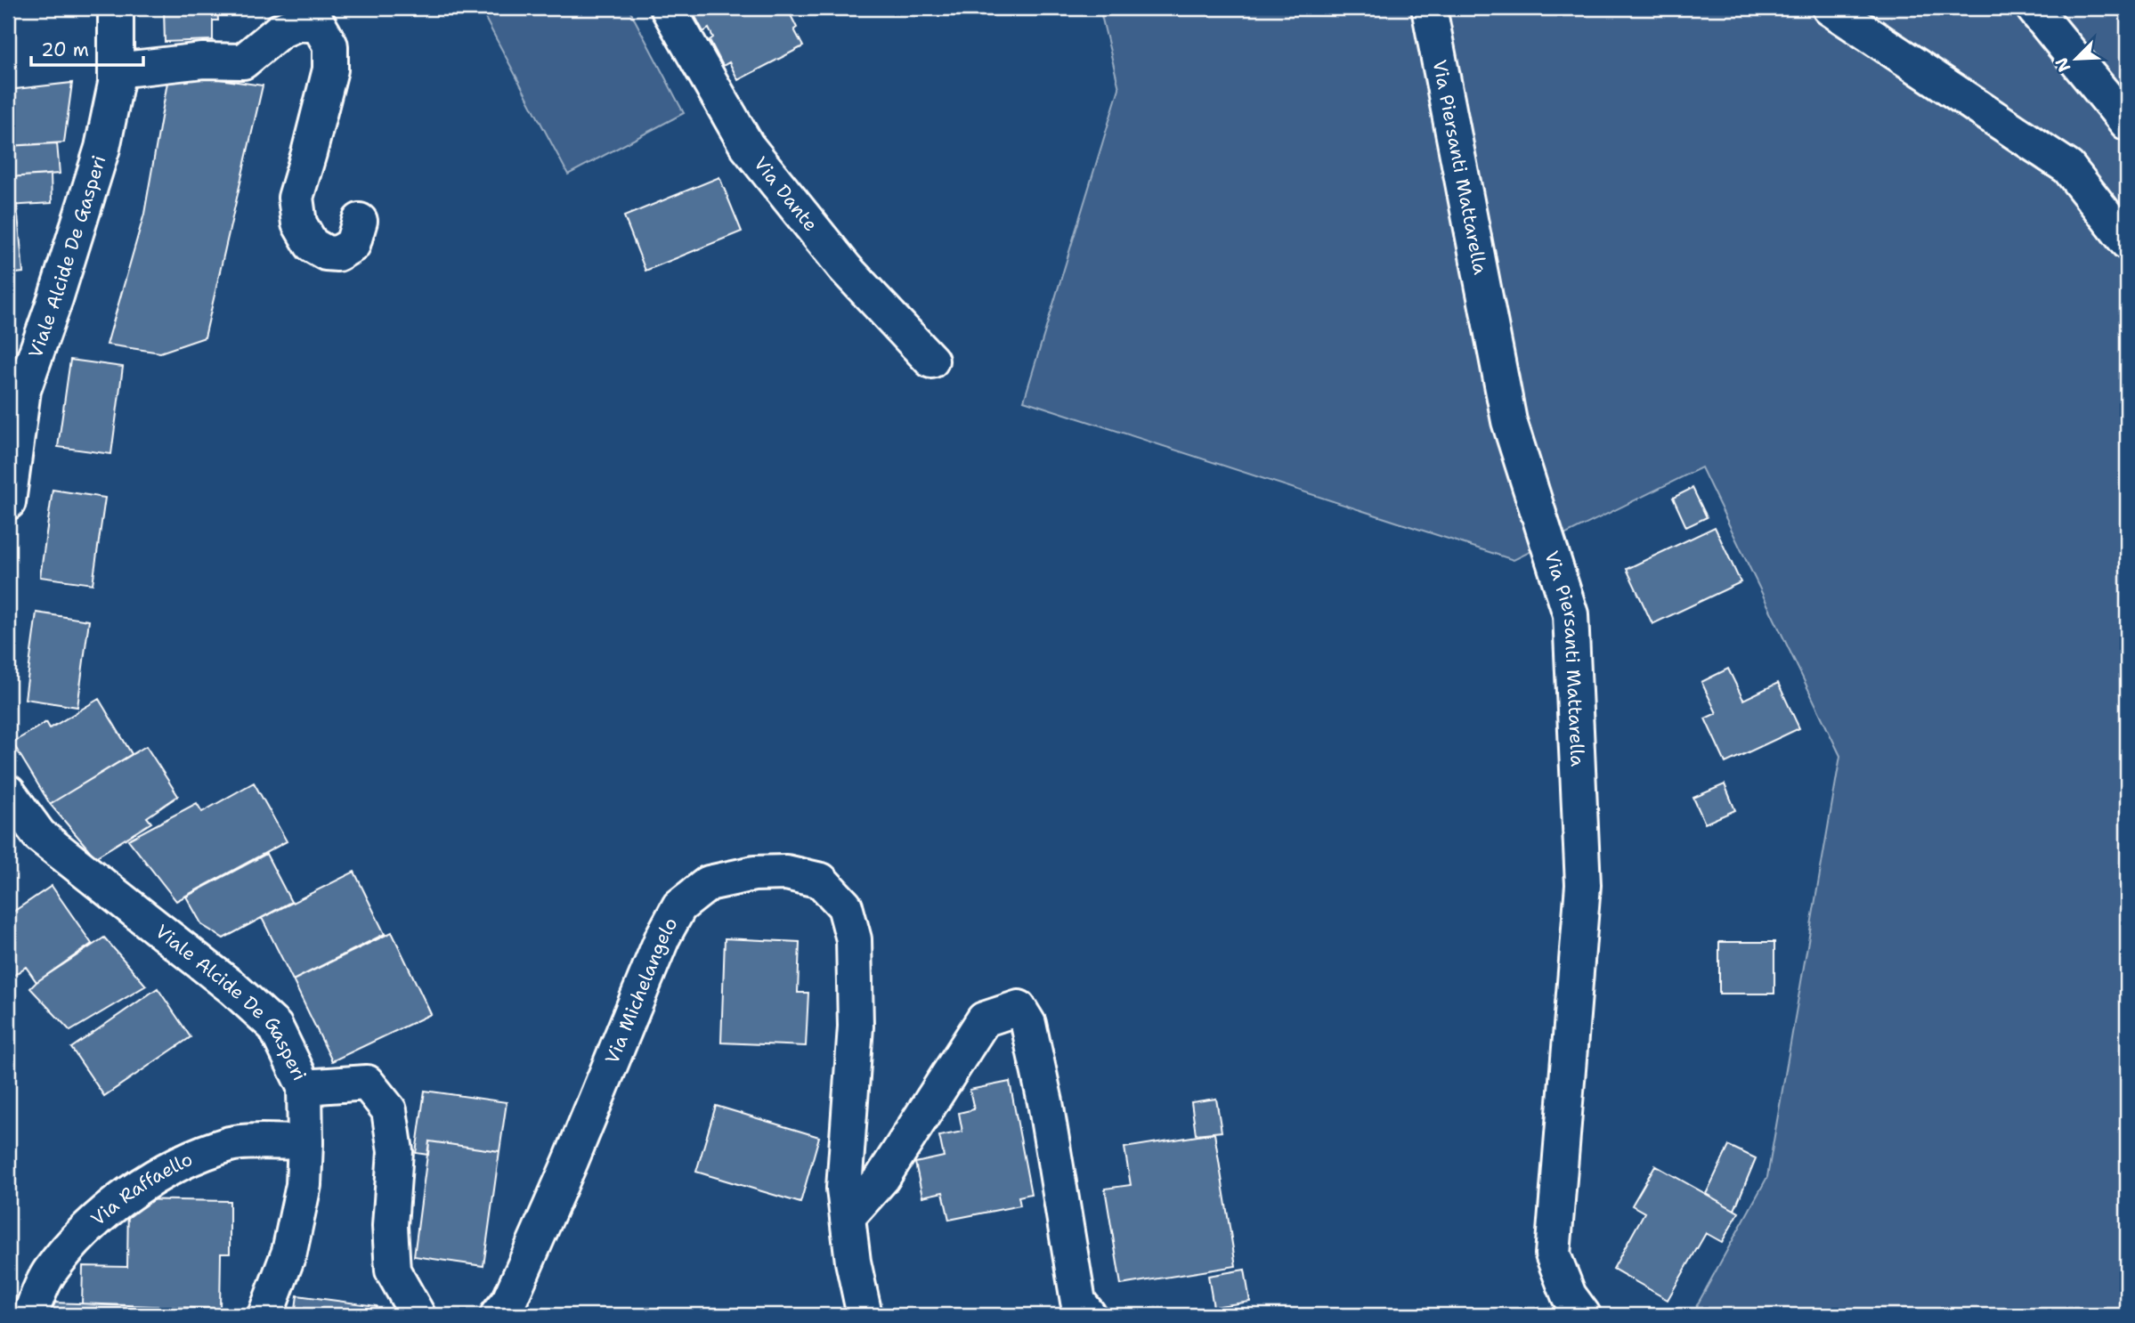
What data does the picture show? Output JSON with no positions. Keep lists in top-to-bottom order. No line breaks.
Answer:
{"streets":{"street":["Via Piersanti Mattarella","Via Dante","Viale Alcide De Gasperi","Via Michelangelo","Via Raffaello"]},"crossings":[["Viale Alcide De Gasperi","Via Raffaello"]],"scale_bar":"20 m","north":"bottom left"}
